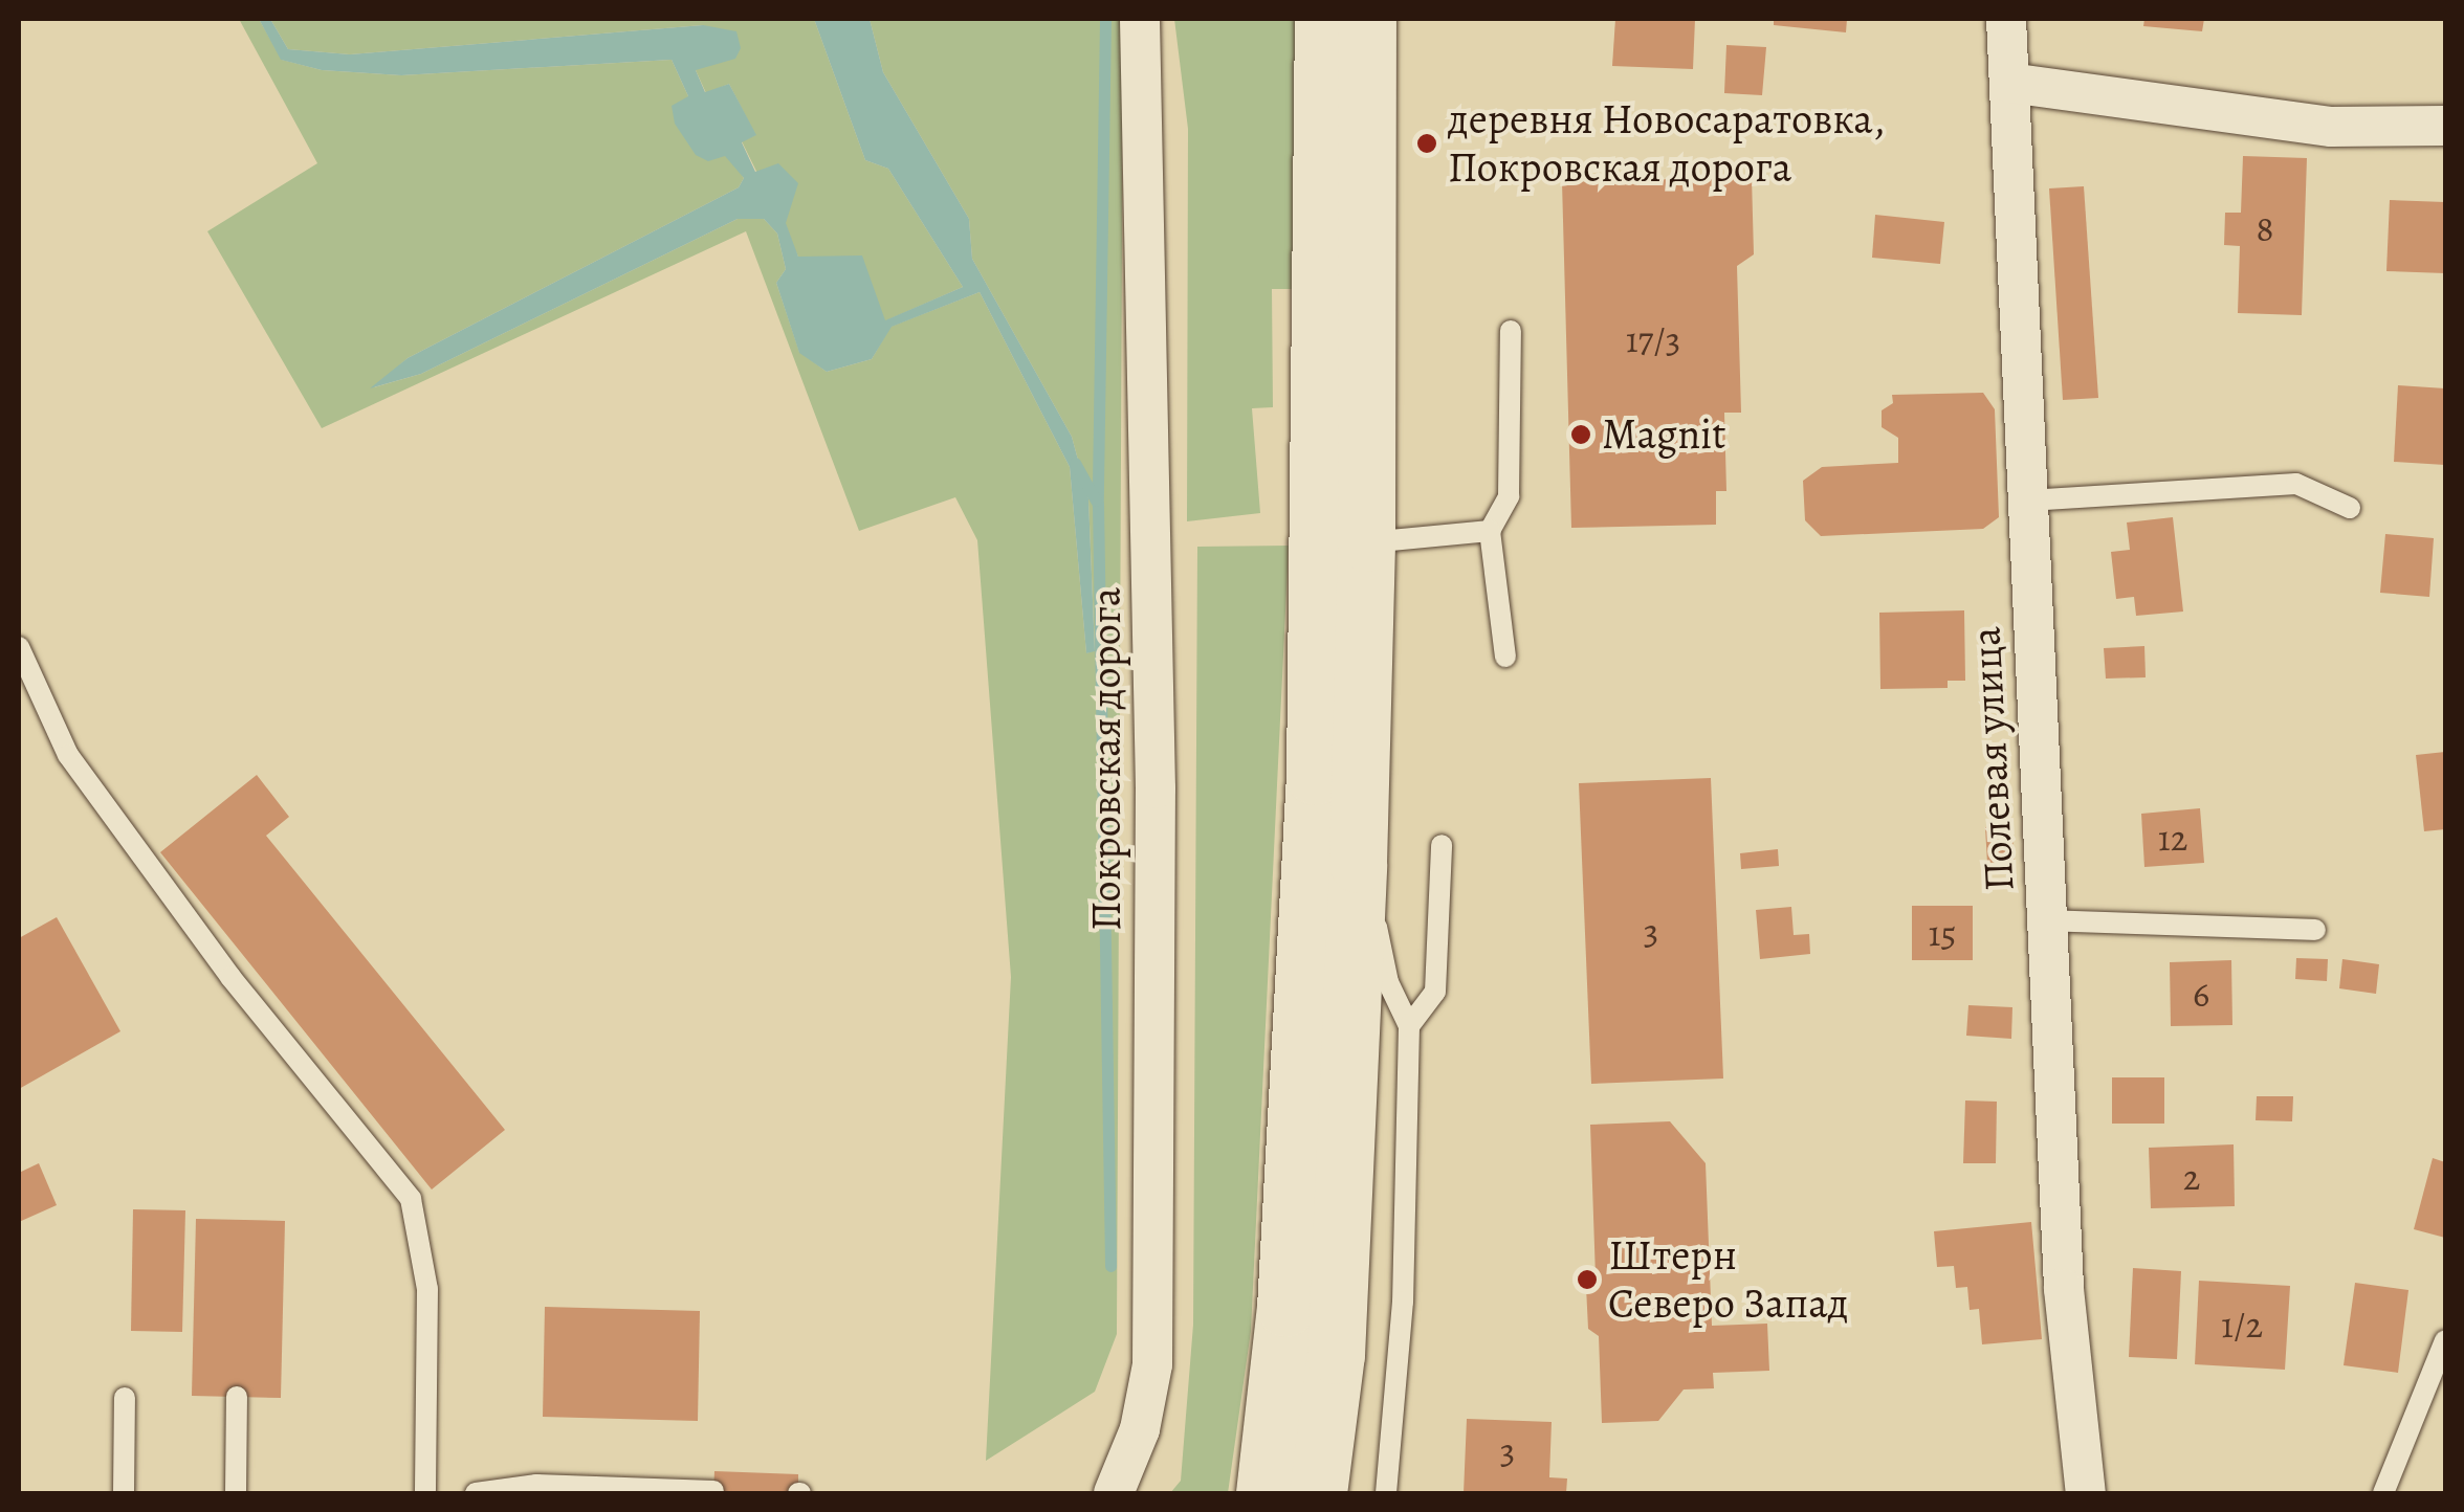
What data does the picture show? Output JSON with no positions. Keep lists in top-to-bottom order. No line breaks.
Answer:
{"streets":{"street":["Покровская дорога","Полевая улица"]},"places":["деревня Новосаратовка, Покровская дорога","Magnit","Штерн Северо Запад"],"house_numbers":["8","17/3","12","3","15","6","2","1/2","3"]}
